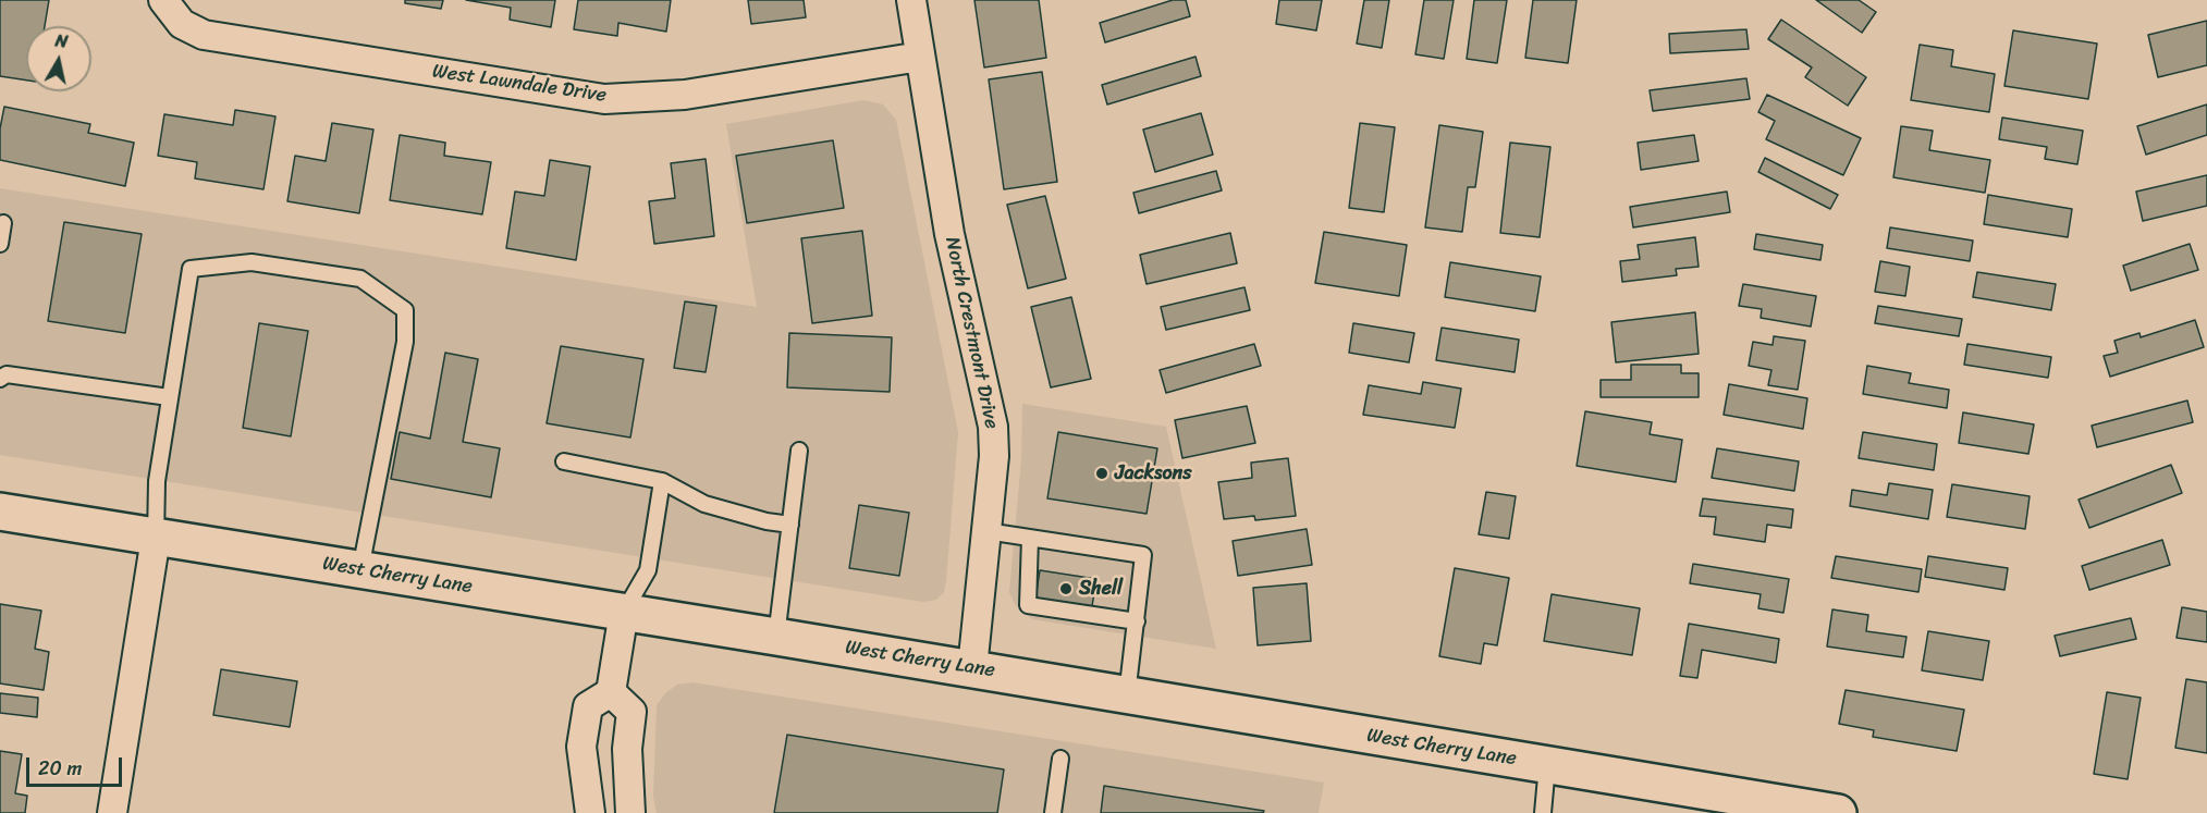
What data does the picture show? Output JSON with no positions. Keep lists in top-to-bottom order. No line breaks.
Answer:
{"streets":{"main road":["West Cherry Lane"],"street":["West Lawndale Drive","North Crestmont Drive"]},"crossings":[["West Lawndale Drive","North Crestmont Drive"],["North Crestmont Drive","West Cherry Lane"]],"places":["Jacksons","Shell"],"scale_bar":"20 m","north":"top"}
